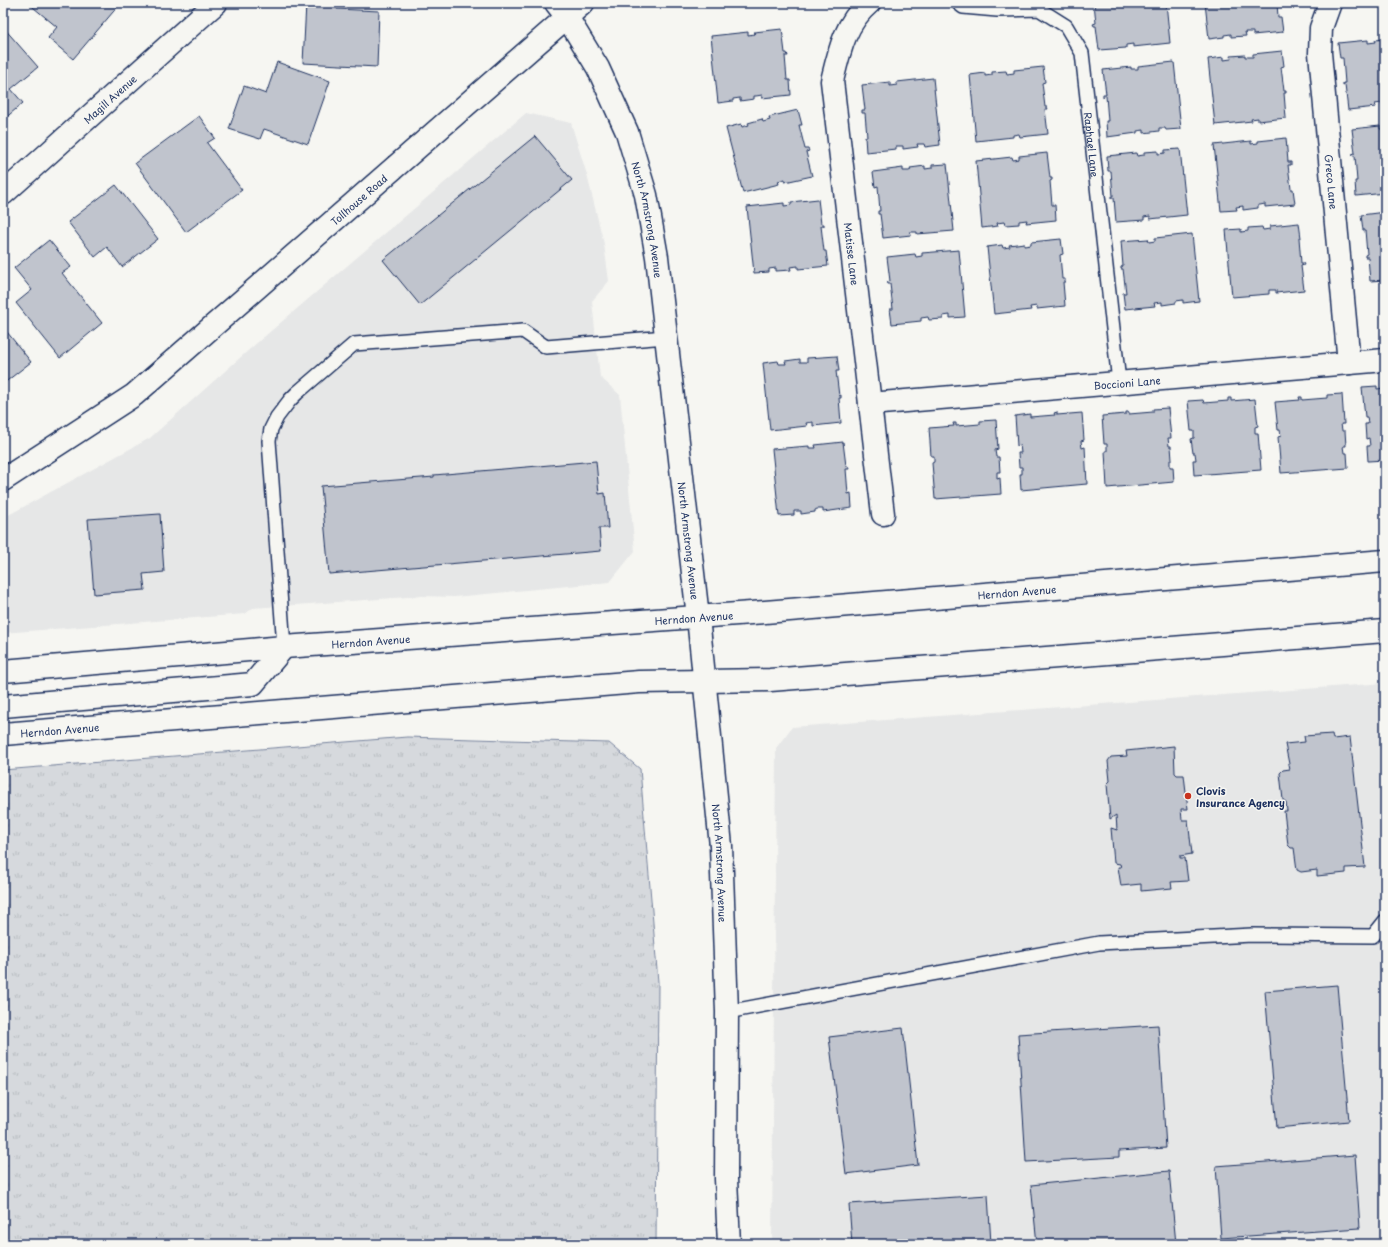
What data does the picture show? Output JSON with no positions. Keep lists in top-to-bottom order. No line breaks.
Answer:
{"streets":{"street":["Magill Avenue","Greco Lane","Tollhouse Road","North Armstrong Avenue","Matisse Lane","Boccioni Lane","Herndon Avenue"],"lane":["Raphael Lane"]},"crossings":[["Raphael Lane","Boccioni Lane"],["Greco Lane","Boccioni Lane"],["Tollhouse Road","North Armstrong Avenue"],["North Armstrong Avenue","Herndon Avenue"],["Matisse Lane","Boccioni Lane"]],"places":["Clovis Insurance Agency"]}
